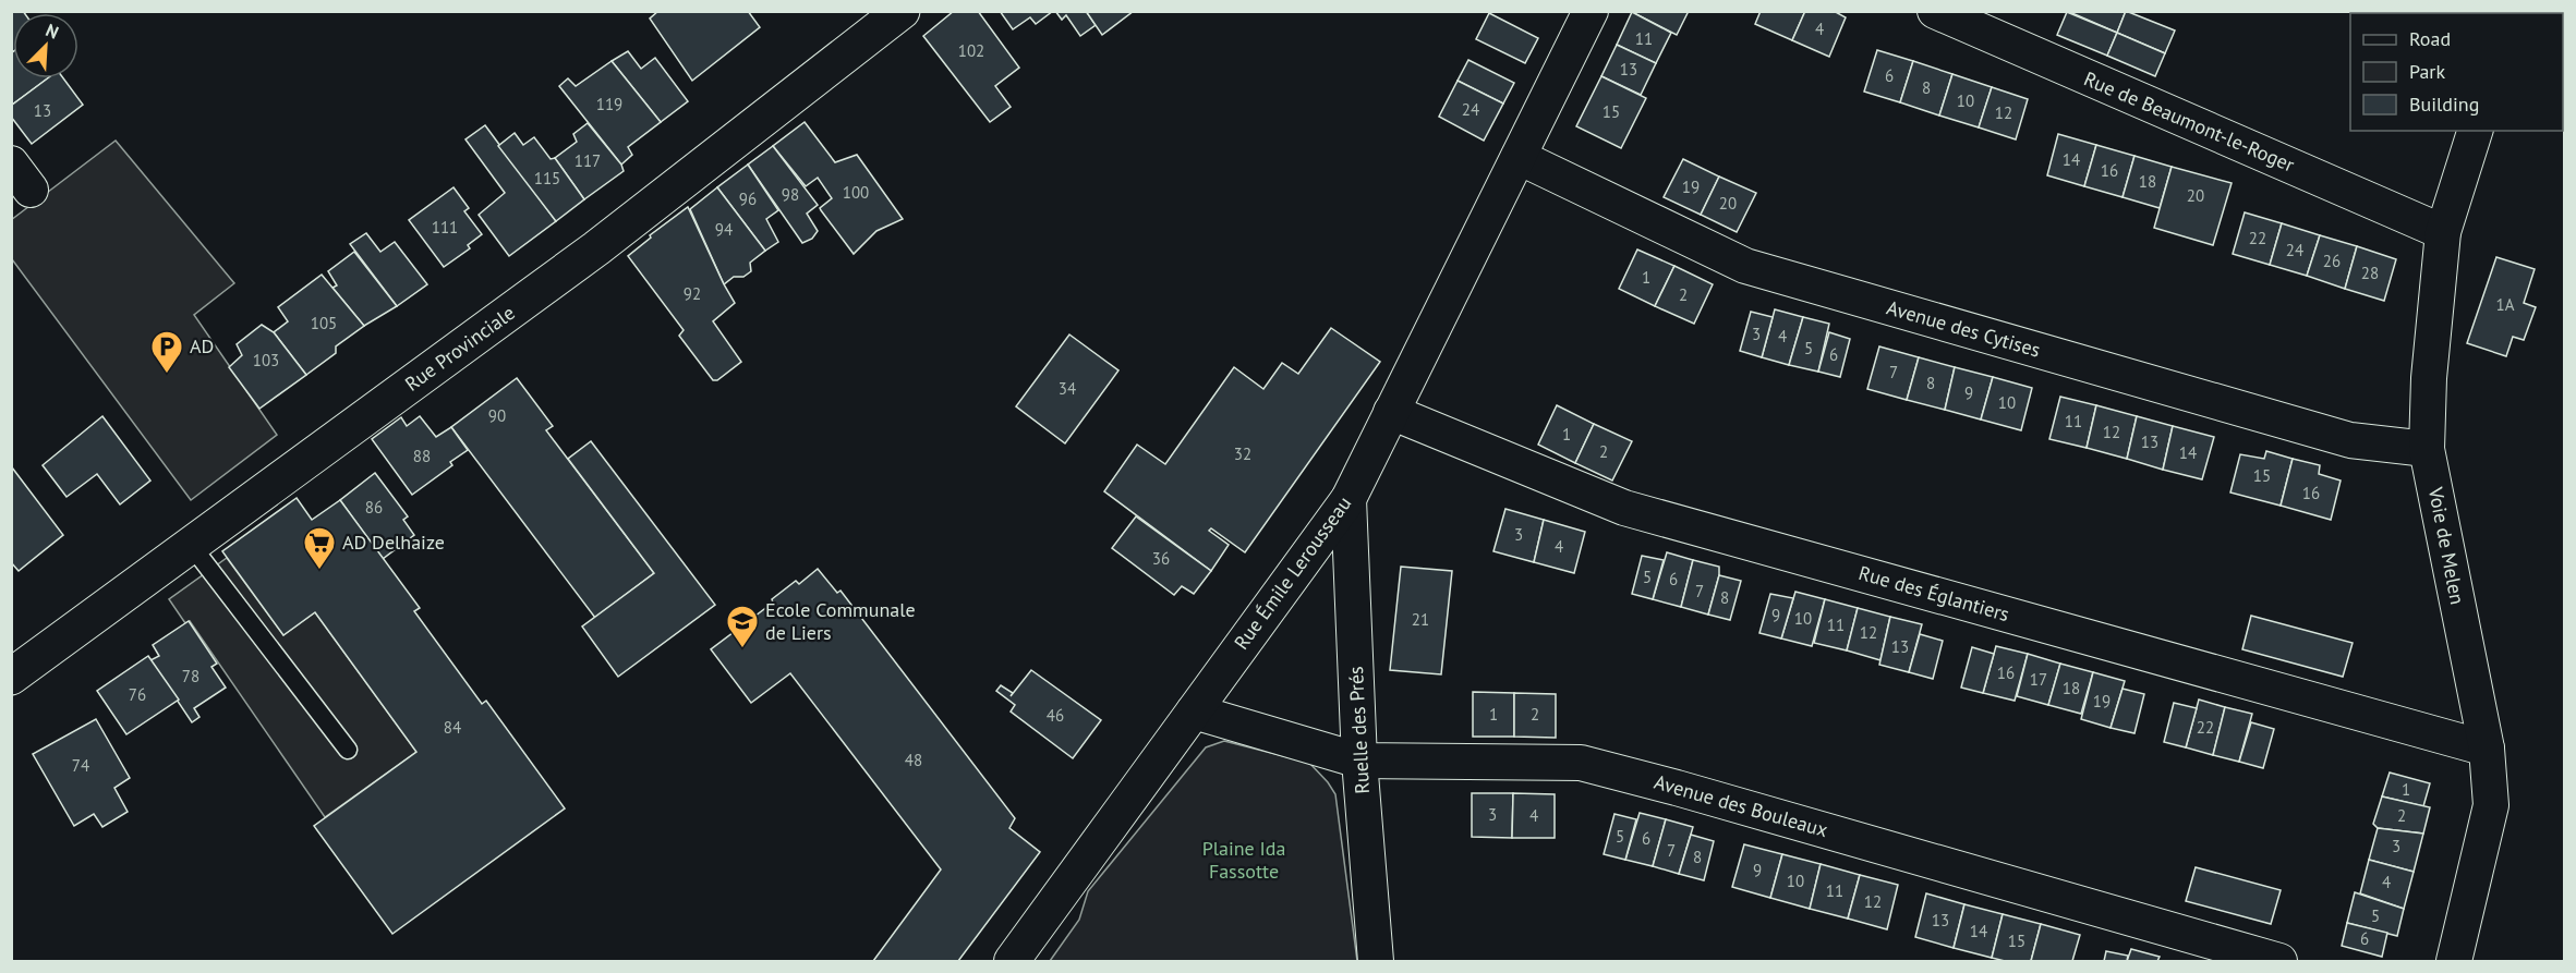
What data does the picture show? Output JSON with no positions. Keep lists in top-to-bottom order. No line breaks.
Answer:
{"streets":{"main road":["Rue Provinciale"],"street":["Rue de Beaumont-le-Roger","Avenue des Cytises","Voie de Melen","Rue Émile Lerousseau","Rue des Églantiers","Ruelle des Prés","Avenue des Bouleaux"]},"crossings":[["Rue de Beaumont-le-Roger","Voie de Melen"],["Avenue des Cytises","Voie de Melen"],["Avenue des Cytises","Rue Émile Lerousseau"],["Voie de Melen","Rue des Églantiers"],["Rue Émile Lerousseau","Rue des Églantiers"],["Rue Émile Lerousseau","Ruelle des Prés"],["Rue Émile Lerousseau","Avenue des Bouleaux"],["Ruelle des Prés","Avenue des Bouleaux"]],"parks":["Plaine Ida Fassotte"],"places":{"parking":["AD"],"supermarket":["AD Delhaize"],"school or university":["Ecole Communale de Liers"]},"house_numbers":["4","11","102","13","6","8","10","119","24","13","15","12","14","117","16","115","18","19","100","98","20","96","20","111","94","22","24","26","28","1","92","2","1A","105","3","4","5","6","103","7","8","34","9","10","90","11","12","1","13","2","14","32","88","15","16","86","3","4","36","5","6","7","8","9","10","21","11","12","13","16","78","17","18","76","19","1","2","46","84","22","48","74","1","3","4","2","5","6","3","7","8","9","10","4","11","12","5","13","14","6","15"],"legend":["Road","Park","Building"],"north":"top right"}
